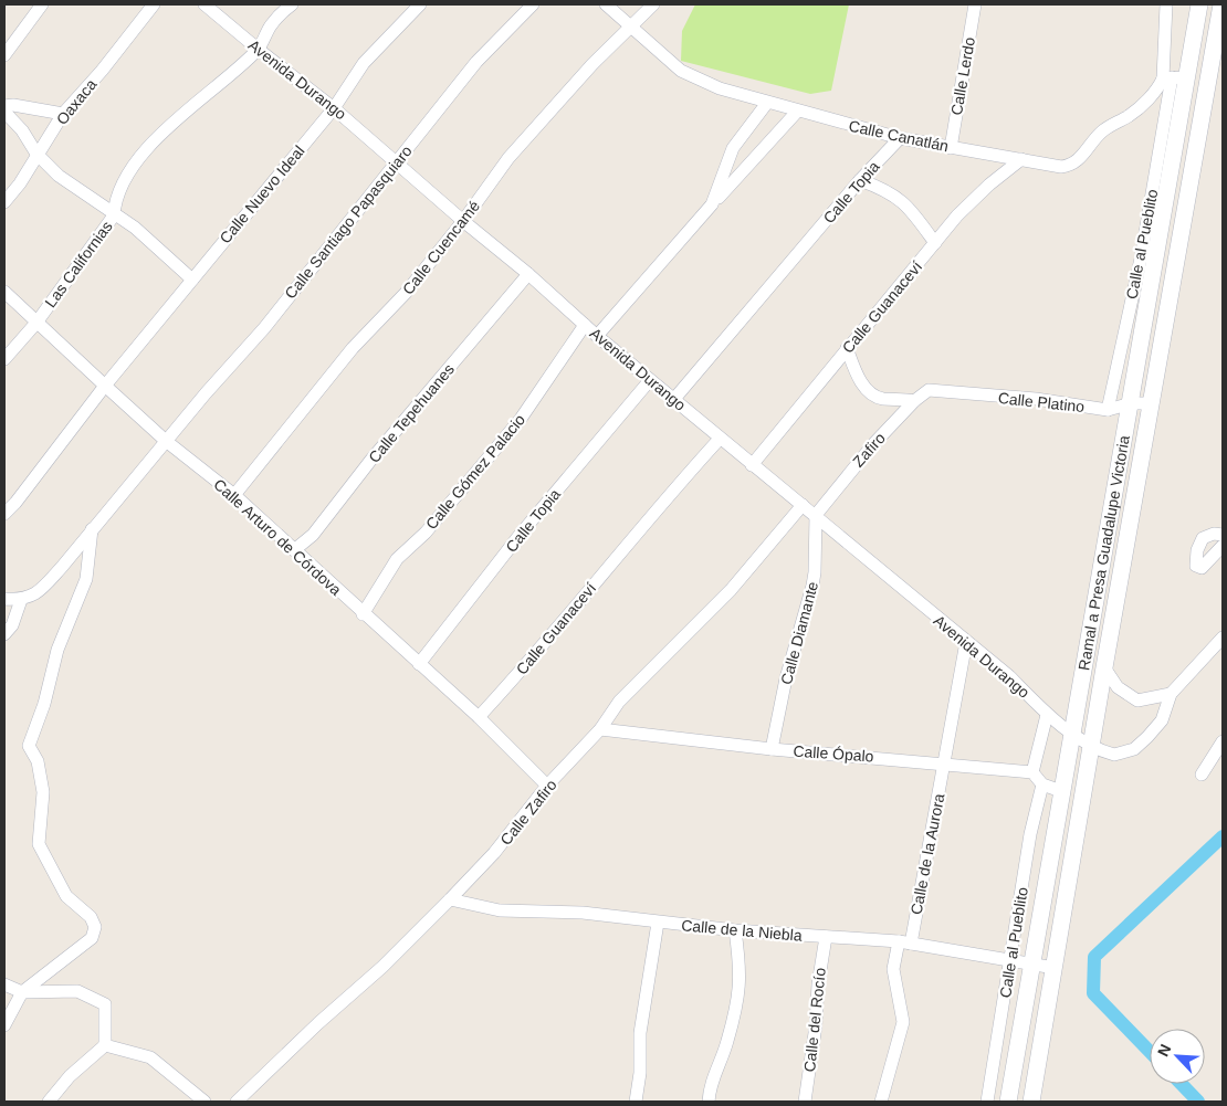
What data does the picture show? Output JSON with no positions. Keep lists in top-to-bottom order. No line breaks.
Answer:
{"streets":{"main road":["Ramal a Presa Guadalupe Victoria"],"street":["Calle Lerdo","Avenida Durango","Oaxaca","Calle Canatlán","Calle Topia","Calle Nuevo Ideal","Calle Santiago Papasquiaro","Calle al Pueblito","Calle Cuencamé","Las Californias","Calle Guanaceví","Calle Platino","Calle Tepehuanes","Zafiro","Calle Gómez Palacio","Calle Arturo de Córdova","Calle Diamante","Calle Ópalo","Calle Zafiro","Calle de la Aurora","Calle de la Niebla","Calle del Rocío"]},"crossings":[["Calle Lerdo","Calle Canatlán"],["Avenida Durango","Calle Topia"],["Avenida Durango","Calle Nuevo Ideal"],["Avenida Durango","Calle Santiago Papasquiaro"],["Avenida Durango","Calle Cuencamé"],["Avenida Durango","Las Californias"],["Avenida Durango","Calle Guanaceví"],["Avenida Durango","Calle Tepehuanes"],["Avenida Durango","Zafiro"],["Avenida Durango","Calle Gómez Palacio"],["Avenida Durango","Ramal a Presa Guadalupe Victoria"],["Avenida Durango","Calle Diamante"],["Avenida Durango","Calle Zafiro"],["Avenida Durango","Calle de la Aurora"],["Calle Canatlán","Calle Topia"],["Calle Canatlán","Calle al Pueblito"],["Calle Canatlán","Calle Cuencamé"],["Calle Canatlán","Calle Guanaceví"],["Calle Canatlán","Ramal a Presa Guadalupe Victoria"],["Calle Topia","Calle Arturo de Córdova"],["Calle Nuevo Ideal","Calle Arturo de Córdova"],["Calle Santiago Papasquiaro","Calle Arturo de Córdova"],["Calle al Pueblito","Calle Platino"],["Calle al Pueblito","Ramal a Presa Guadalupe Victoria"],["Calle al Pueblito","Calle de la Niebla"],["Calle Cuencamé","Calle Arturo de Córdova"],["Las Californias","Calle Arturo de Córdova"],["Calle Guanaceví","Calle Arturo de Córdova"],["Calle Platino","Zafiro"],["Calle Platino","Ramal a Presa Guadalupe Victoria"],["Calle Tepehuanes","Calle Arturo de Córdova"],["Zafiro","Calle Diamante"],["Calle Gómez Palacio","Calle Arturo de Córdova"],["Calle Arturo de Córdova","Calle Zafiro"],["Ramal a Presa Guadalupe Victoria","Calle de la Niebla"],["Calle Diamante","Calle Ópalo"],["Calle Ópalo","Calle Zafiro"],["Calle Ópalo","Calle de la Aurora"],["Calle Zafiro","Calle de la Niebla"],["Calle de la Aurora","Calle de la Niebla"],["Calle de la Niebla","Calle del Rocío"]],"north":"top left"}
